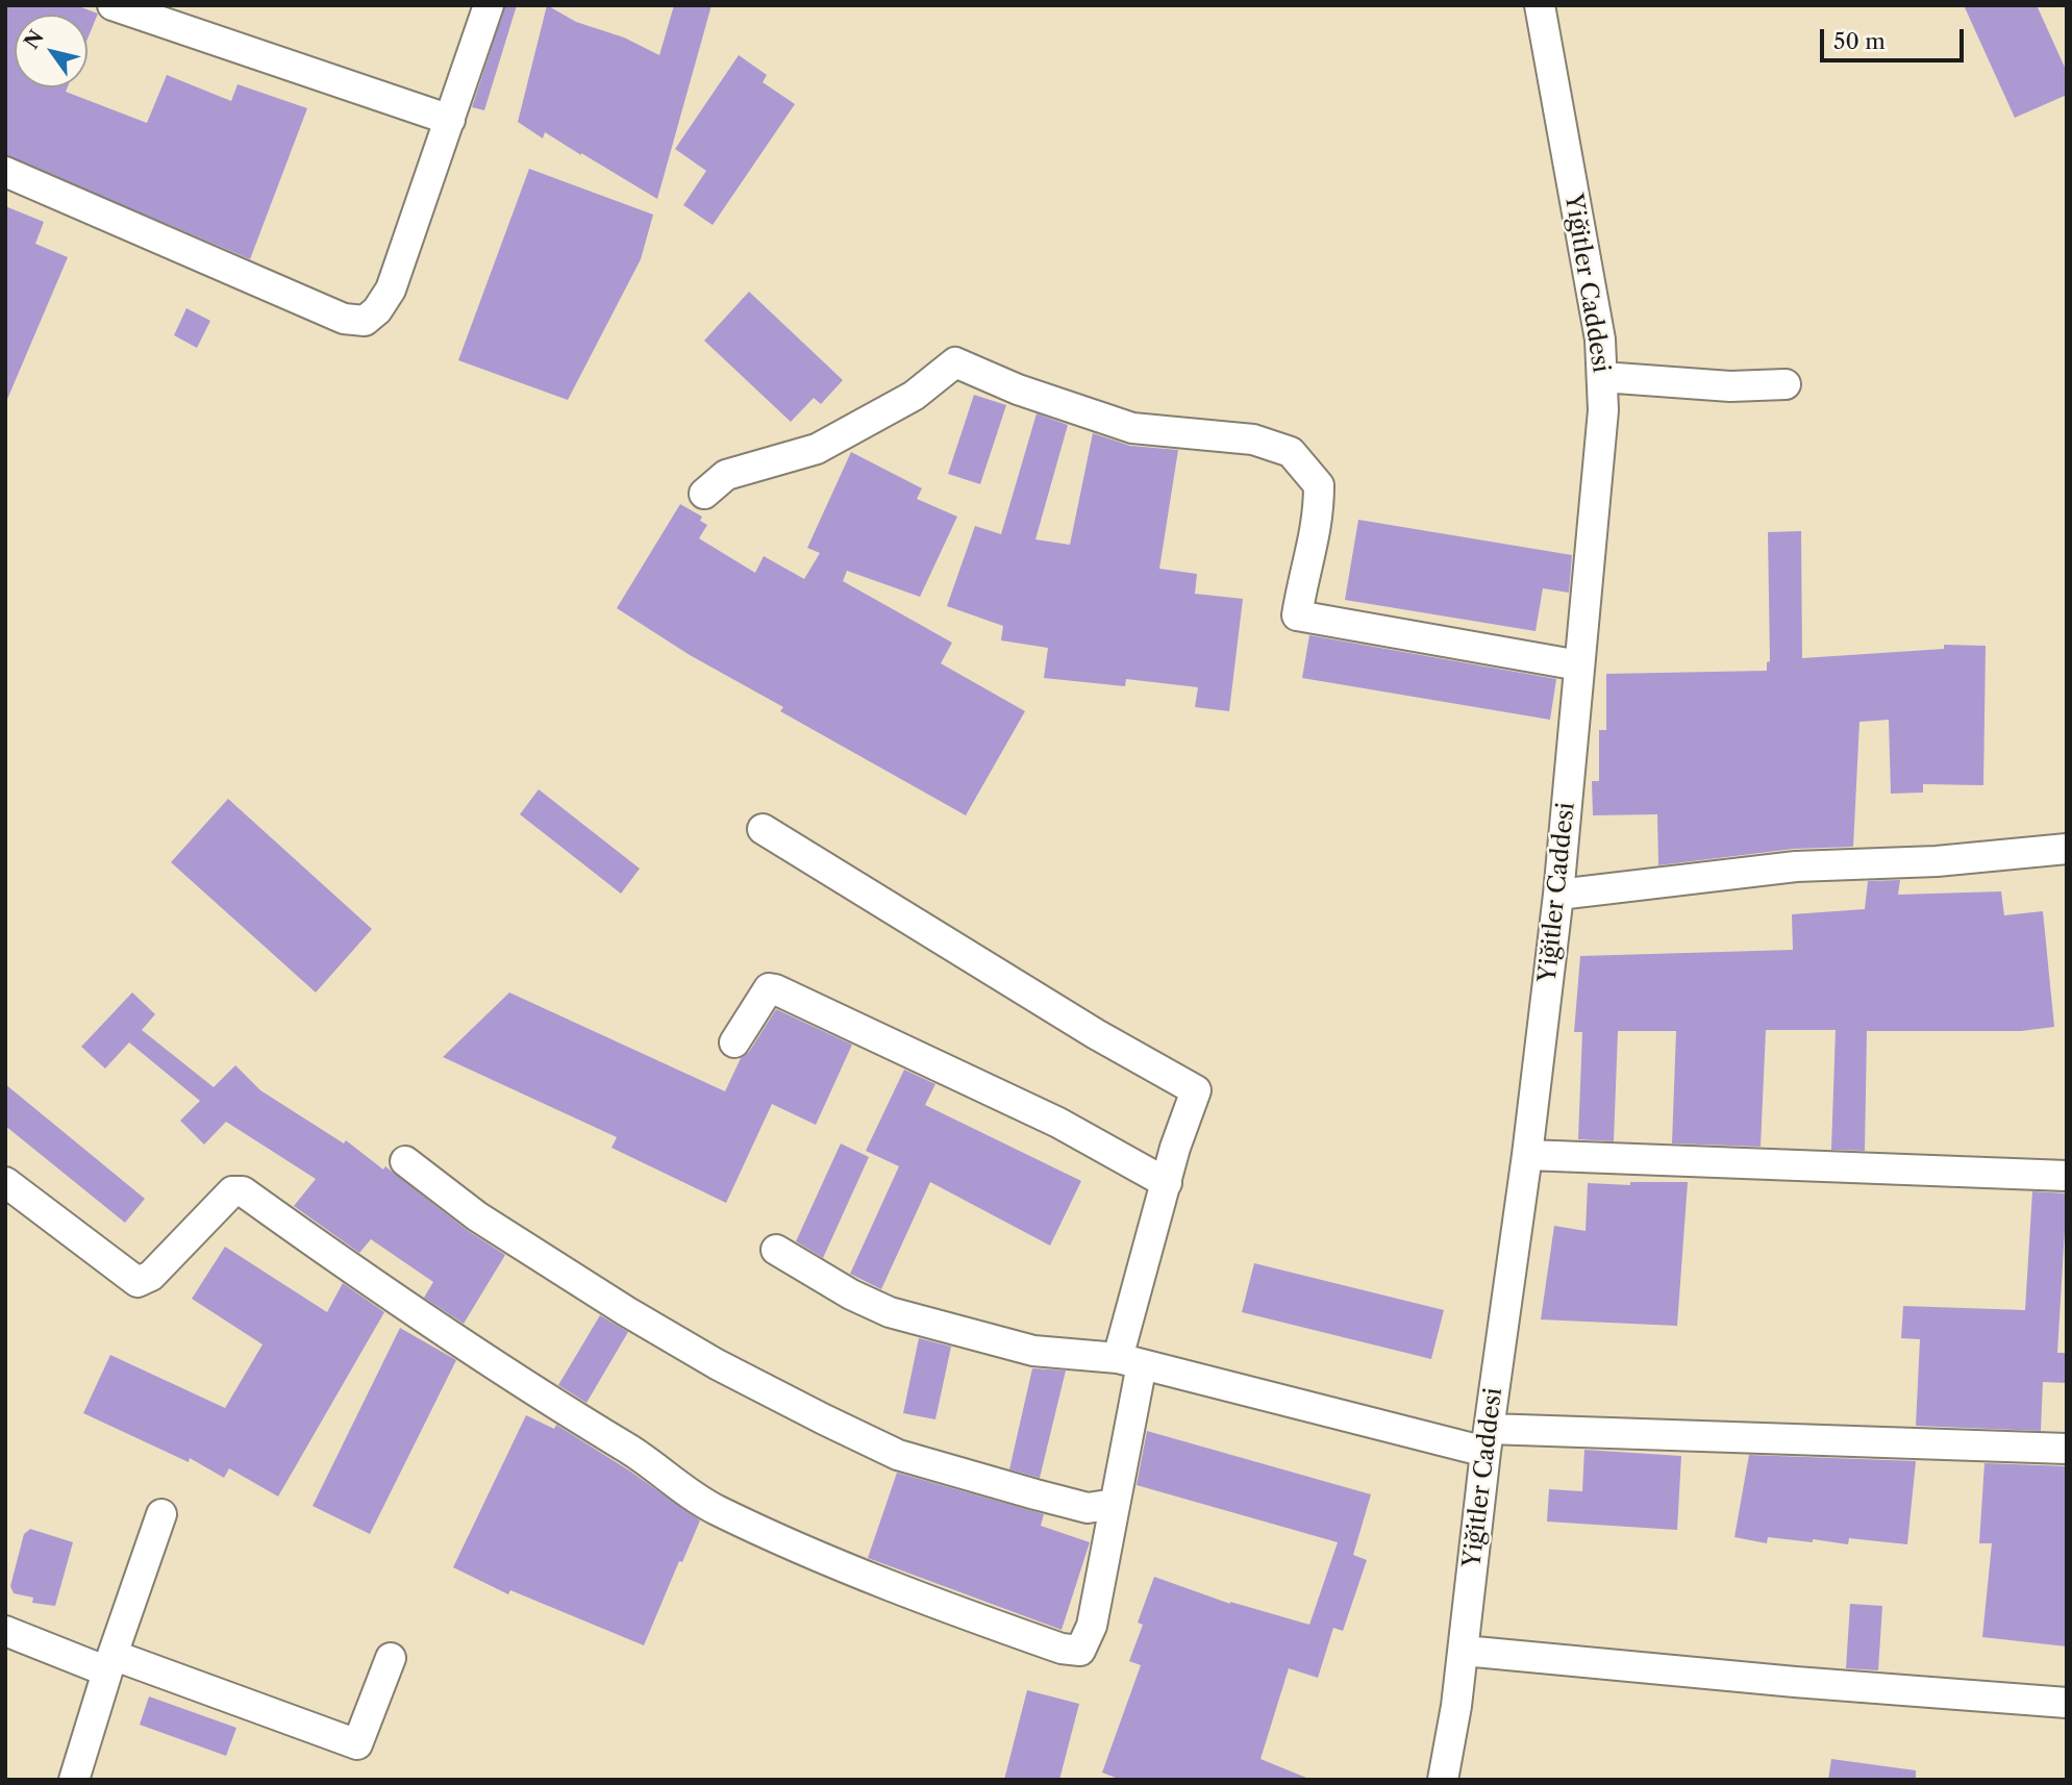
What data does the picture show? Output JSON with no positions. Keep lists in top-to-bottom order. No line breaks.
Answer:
{"streets":{"street":["Yiğitler Caddesi"]},"scale_bar":"50 m","north":"top left"}
